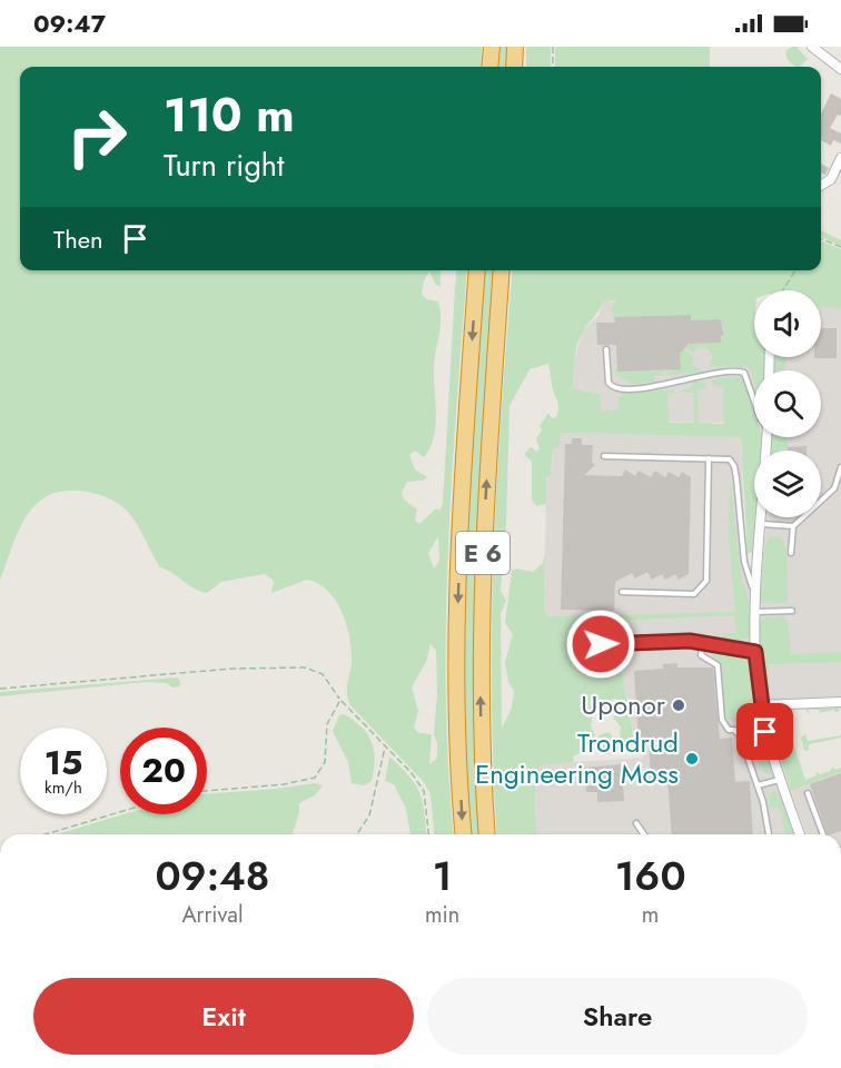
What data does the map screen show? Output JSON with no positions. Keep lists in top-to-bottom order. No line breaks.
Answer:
{"streets":{"highway":["E 6"]},"places":["Uponor","Trondrud Engineering Moss"],"page":{"status":"09:47","turn":["110 m","Turn right"],"then":"Then","speed":"15 km/h","limit":"20","eta":["09:48","Arrival","1","min","160","m"],"buttons":["Exit","Share"]}}
